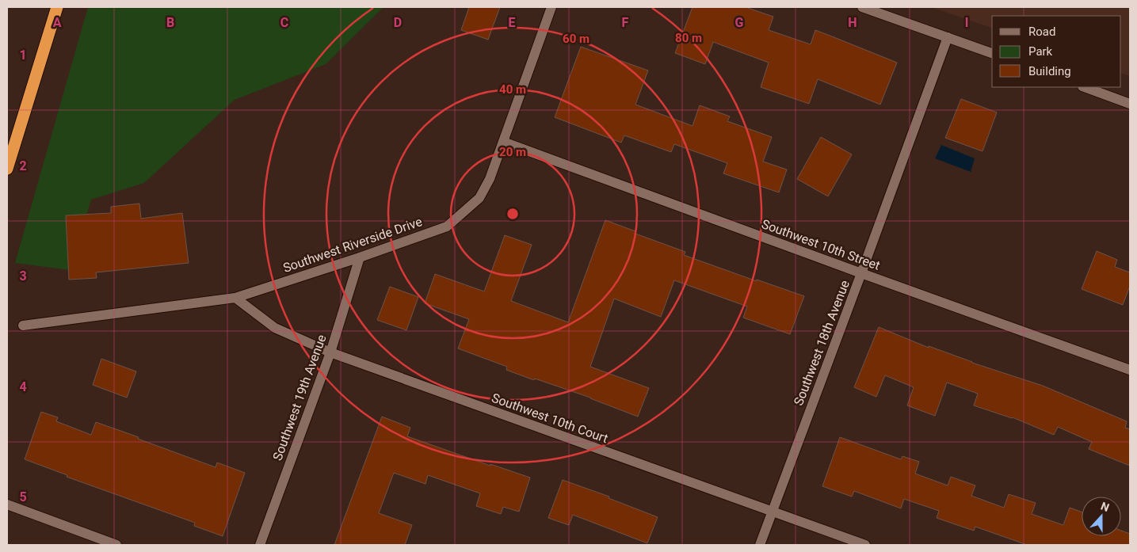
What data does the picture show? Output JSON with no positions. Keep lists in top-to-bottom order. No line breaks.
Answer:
{"streets":{"street":["Southwest Riverside Drive","Southwest 10th Street","Southwest 18th Avenue","Southwest 19th Avenue","Southwest 10th Court"]},"crossings":[["Southwest Riverside Drive","Southwest 10th Street"],["Southwest Riverside Drive","Southwest 19th Avenue"],["Southwest Riverside Drive","Southwest 10th Court"],["Southwest 10th Street","Southwest 18th Avenue"],["Southwest 18th Avenue","Southwest 10th Court"],["Southwest 19th Avenue","Southwest 10th Court"]],"legend":["Road","Park","Building"],"north":"top","grid":{"columns":["A","B","C","D","E","F","G","H","I"],"rows":["1","2","3","4","5"]},"rings":["80 m","60 m","40 m","20 m"]}
